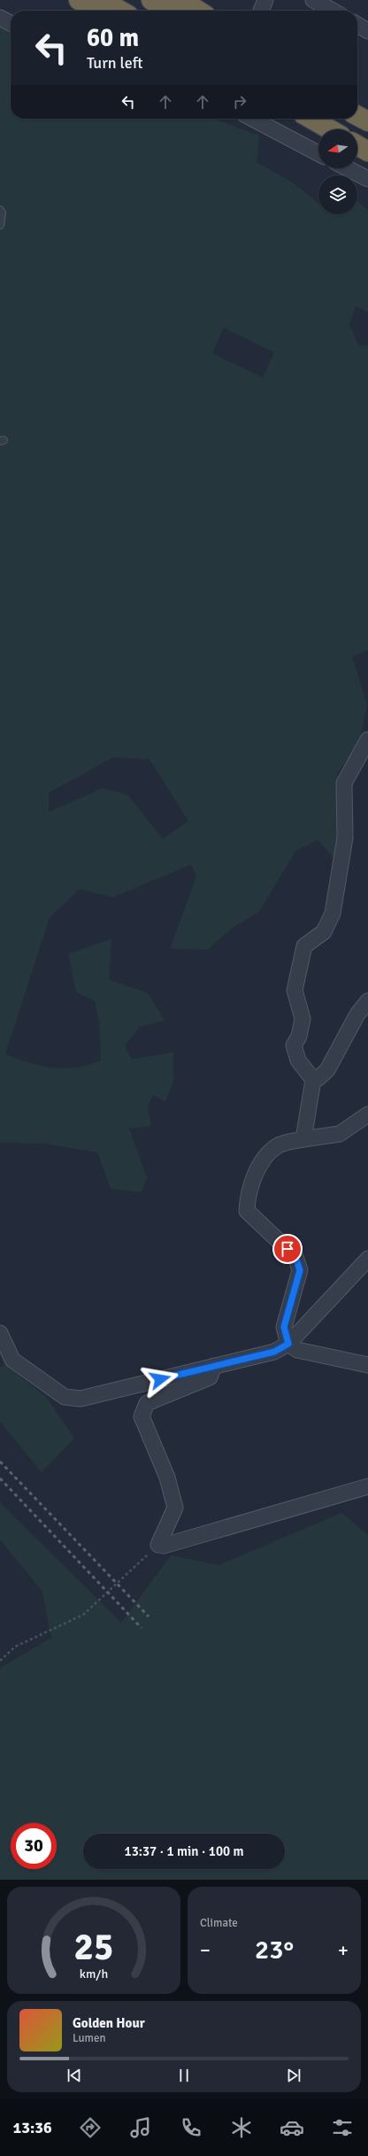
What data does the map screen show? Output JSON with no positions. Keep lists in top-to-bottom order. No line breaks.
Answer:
{"north":"left","page":{"turn":["60 m","Turn left"],"limit":"30","trip":"13:37 · 1 min · 100 m","tile":"Climate","heat":["−","23°","+"],"song":["Golden Hour","Lumen"],"tabs":"13:36","gauge":["25","km/h"]}}
